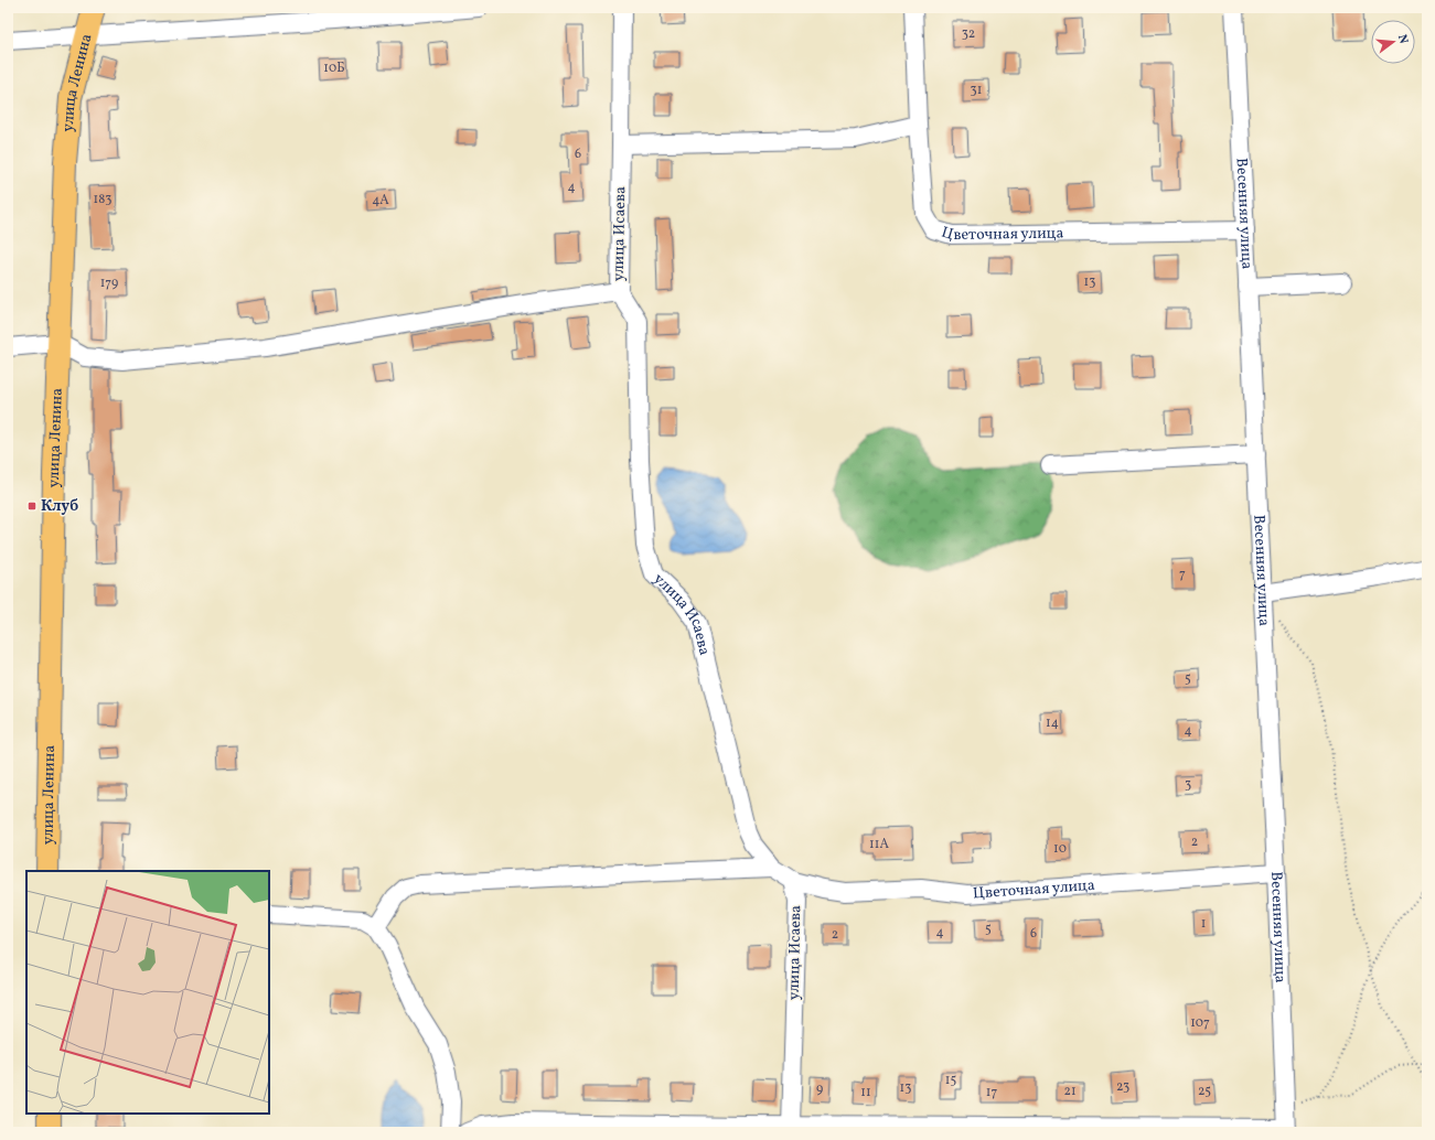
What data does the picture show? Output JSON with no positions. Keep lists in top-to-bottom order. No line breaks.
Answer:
{"streets":{"main road":["улица Ленина"],"street":["Весенняя улица","Цветочная улица","улица Исаева"]},"crossings":[["Весенняя улица","Цветочная улица"],["Цветочная улица","улица Исаева"]],"places":{"transit":["Клуб"]},"house_numbers":["32","10Б","31","6","4","183","4А","13","179","7","5","14","4","3","2","11А","10","1","5","4","6","2","107","15","23","13","9","21","25","11","17"],"north":"right"}
